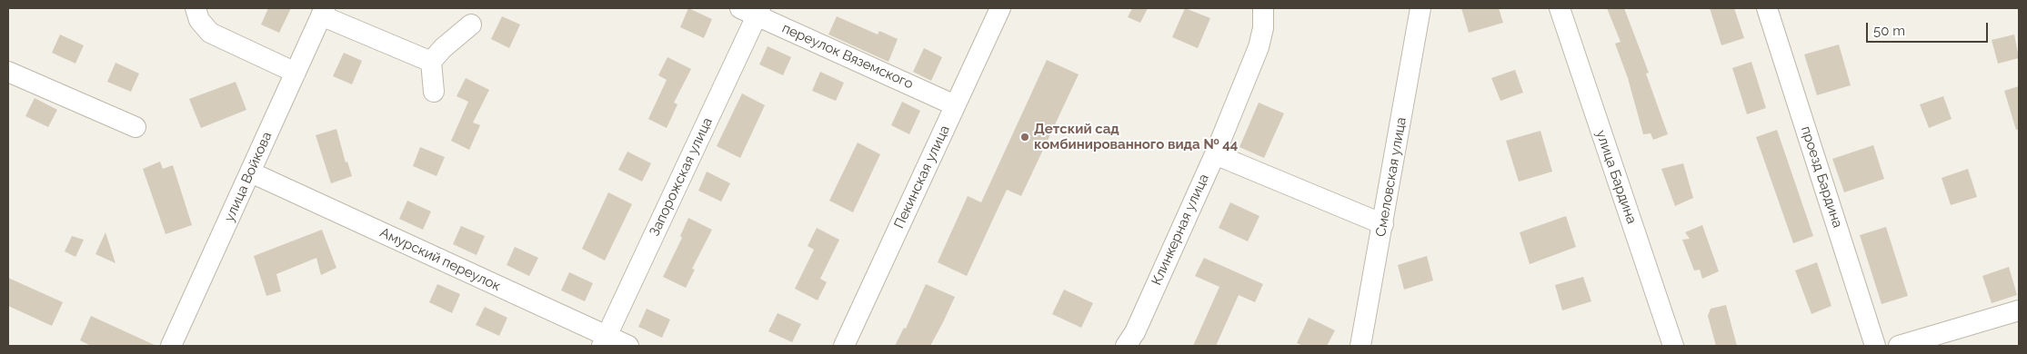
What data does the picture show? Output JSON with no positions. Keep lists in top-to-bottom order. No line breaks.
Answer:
{"streets":{"street":["переулок Вяземского","улица Войкова","Запорожская улица","Пекинская улица","Смеловская улица","улица Бардина","проезд Бардина","Клинкерная улица","Амурский переулок"]},"crossings":[["переулок Вяземского","Запорожская улица"],["переулок Вяземского","Пекинская улица"],["улица Войкова","Амурский переулок"],["Запорожская улица","Амурский переулок"]],"places":["Детский сад комбинированного вида № 44"],"scale_bar":"50 m"}
